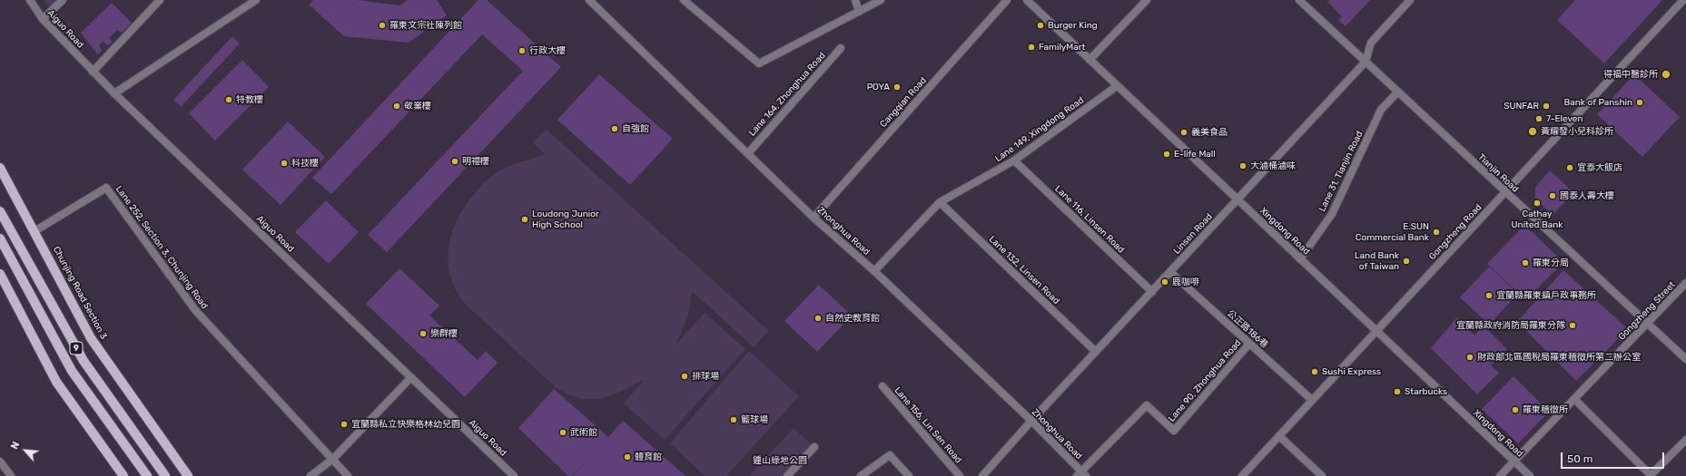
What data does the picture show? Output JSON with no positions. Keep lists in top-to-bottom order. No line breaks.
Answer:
{"streets":{"main road":["Chunjing Road Section 3","9"],"street":["Aiguo Road","Lane 164, Zhonghua Road","Cangqian Road","Lane 149, Xingdong Road","Lane 31, Tianjin Road","Tianjin Road","Lane 116, Linsen Road","Zhonghua Road","Xingdong Road","Gongzheng Road","Linsen Road","Lane 252, Section 3, Chunjing Road","Lane 132, Linsen Road","Gongzheng Street","公正路186巷","Lane 90, Zhonghua Road","Lane 156, Lin Sen Road"]},"crossings":[["Lane 164, Zhonghua Road","Zhonghua Road"],["Cangqian Road","Zhonghua Road"],["Lane 149, Xingdong Road","Lane 116, Linsen Road"],["Lane 149, Xingdong Road","Zhonghua Road"],["Lane 149, Xingdong Road","Xingdong Road"],["Lane 149, Xingdong Road","Lane 132, Linsen Road"],["Lane 31, Tianjin Road","Tianjin Road"],["Lane 31, Tianjin Road","Xingdong Road"],["Tianjin Road","Gongzheng Road"],["Tianjin Road","Linsen Road"],["Tianjin Road","Gongzheng Street"],["Lane 116, Linsen Road","Linsen Road"],["Zhonghua Road","Linsen Road"],["Zhonghua Road","Lane 90, Zhonghua Road"],["Xingdong Road","Gongzheng Road"],["Xingdong Road","Linsen Road"],["Xingdong Road","Gongzheng Street"],["Gongzheng Road","公正路186巷"],["Linsen Road","Lane 132, Linsen Road"],["Linsen Road","公正路186巷"],["Lane 252, Section 3, Chunjing Road","Chunjing Road Section 3"],["公正路186巷","Lane 90, Zhonghua Road"]],"parks":["鍾山綠地公園"],"places":["羅東文宗社陳列館","Burger King","FamilyMart","行政大樓","得福中醫診所","POYA","特教樓","Bank of Panshin","敬業樓","SUNFAR","7-Eleven","自強館","黃耀發小兒科診所","義美食品","E-life Mall","明禮樓","科技樓","大滷桶滷味","宜泰大飯店","國泰人壽大樓","Cathay United Bank","Loudong Junior High School","E.SUN Commercial Bank","Land Bank of Taiwan","羅東分局","鹿咖啡","宜蘭縣羅東鎮戶政事務所","自然史教育館","宜蘭縣政府消防局羅東分隊","樂群樓","財政部北區國稅局羅東稽徵所第二辦公室","Sushi Express","排球場","Starbucks","羅東稽徵所","籃球場","宜蘭縣私立快樂格林幼兒園","武術館","體育館"],"scale_bar":"50 m","north":"top left"}
